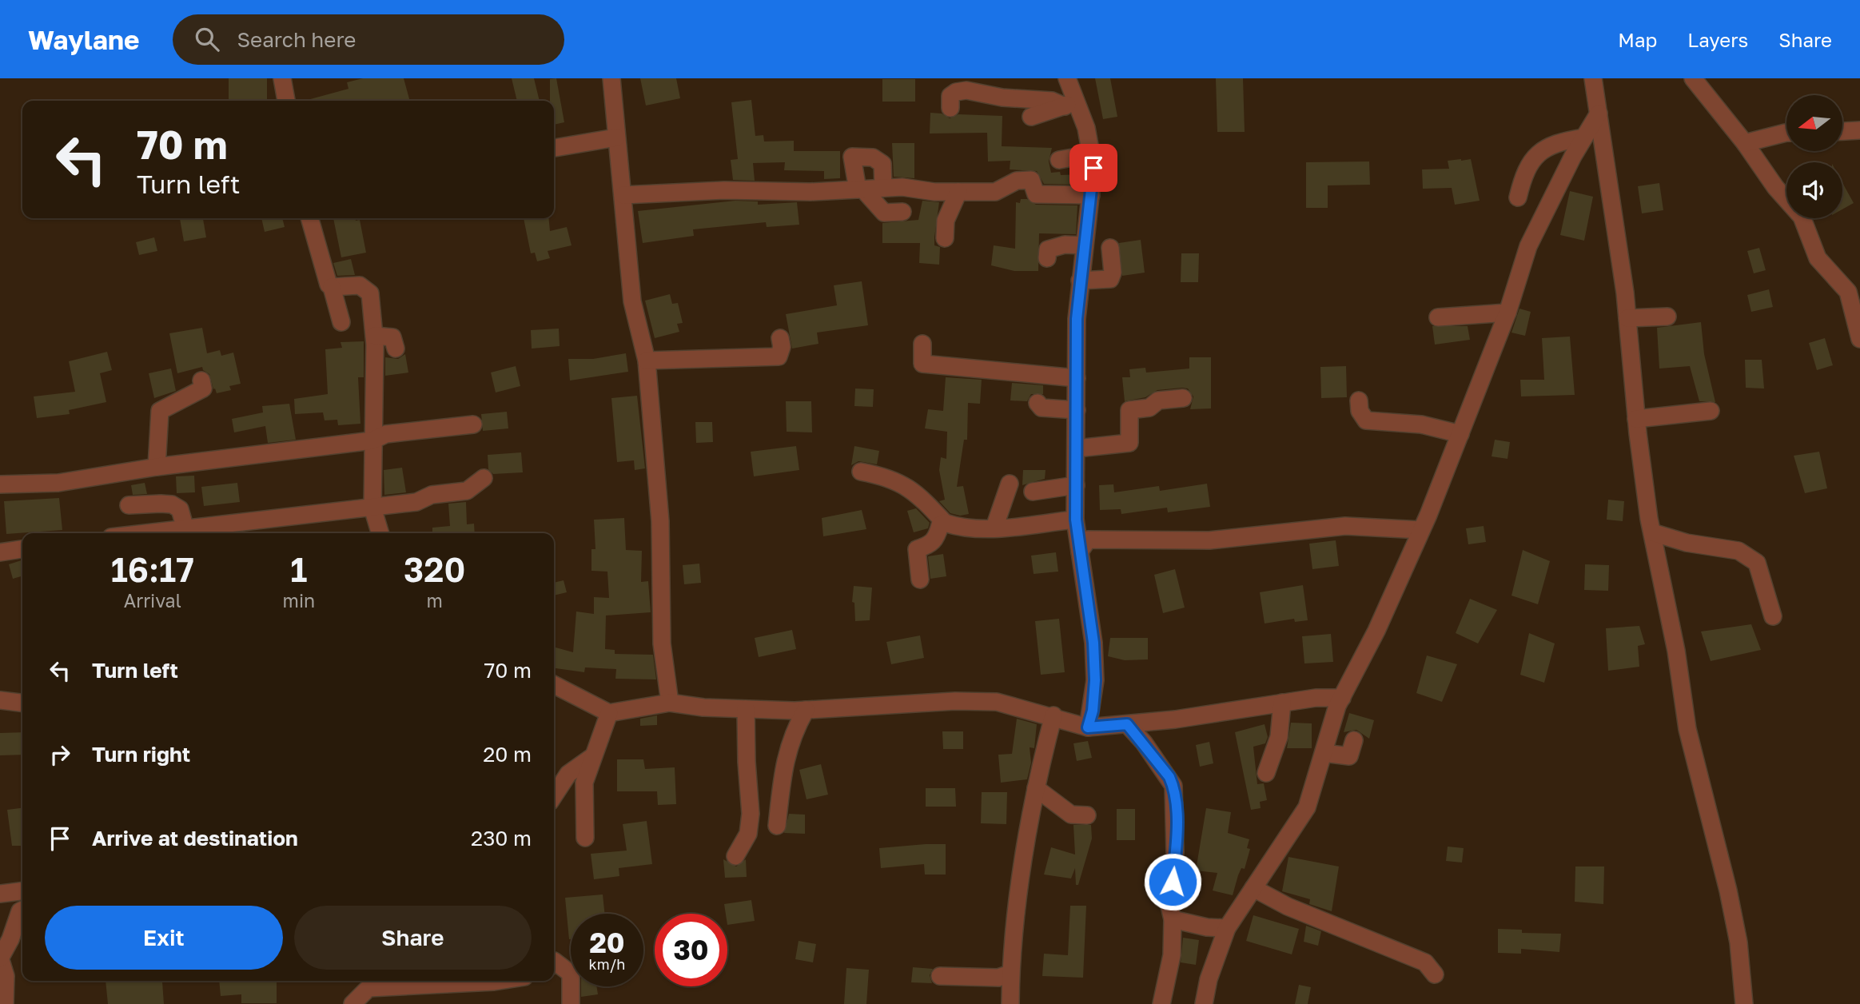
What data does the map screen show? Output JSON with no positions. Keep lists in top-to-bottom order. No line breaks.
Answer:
{"north":"left","page":{"header":"Waylane","search":"Search here","nav":["Map","Layers","Share"],"turn":["70 m","Turn left"],"eta":["16:17","Arrival","1","min","320","m"],"list":[{"name":"Turn left","value":"70 m"},{"name":"Turn right","value":"20 m"},{"name":"Arrive at destination","value":"230 m"}],"buttons":["Exit","Share"],"speed":"20 km/h","limit":"30"}}
